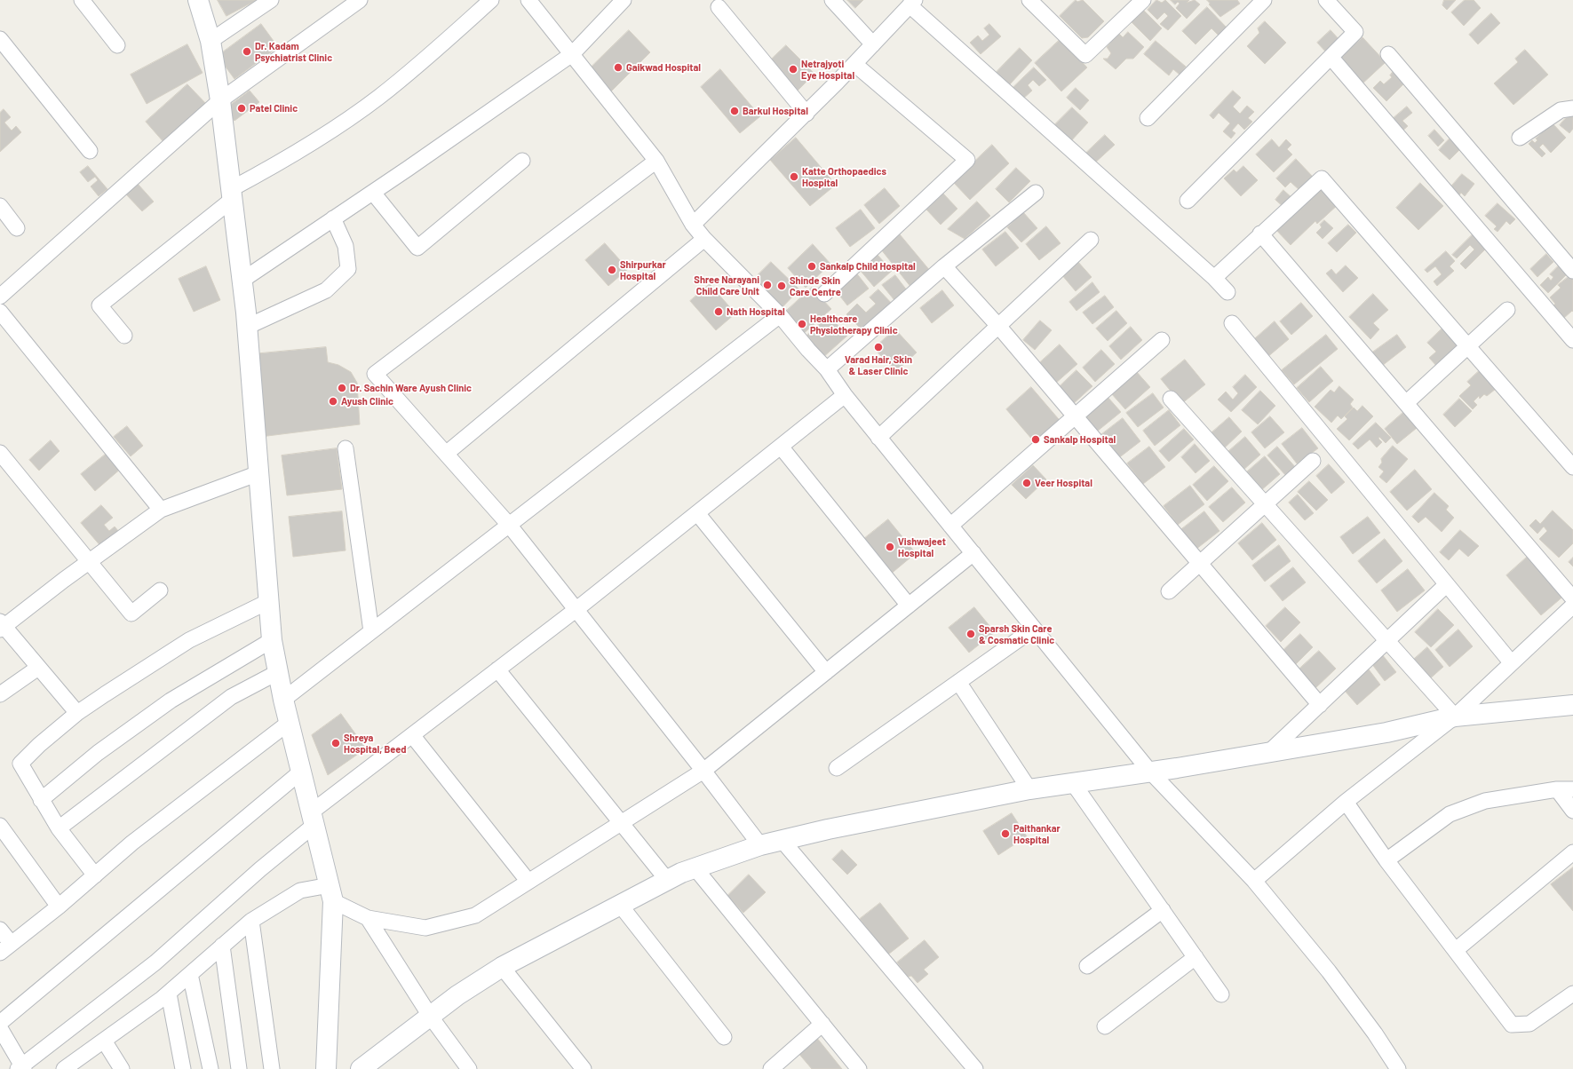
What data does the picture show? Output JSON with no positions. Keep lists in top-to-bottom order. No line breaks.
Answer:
{"places":["Dr. Kadam Psychiatrist Clinic","Gaikwad Hospital","Netrajyoti Eye Hospital","Patel Clinic","Barkul Hospital","Katte Orthopaedics Hospital","Sankalp Child Hospital","Shirpurkar Hospital","Shree Narayani Child Care Unit","Shinde Skin Care Centre","Nath Hospital","Healthcare Physiotherapy Clinic","Varad Hair, Skin & Laser Clinic","Dr. Sachin Ware Ayush Clinic","Ayush Clinic","Sankalp Hospital","Veer Hospital","Vishwajeet Hospital","Sparsh Skin Care & Cosmatic Clinic","Shreya Hospital, Beed","Paithankar Hospital"]}
